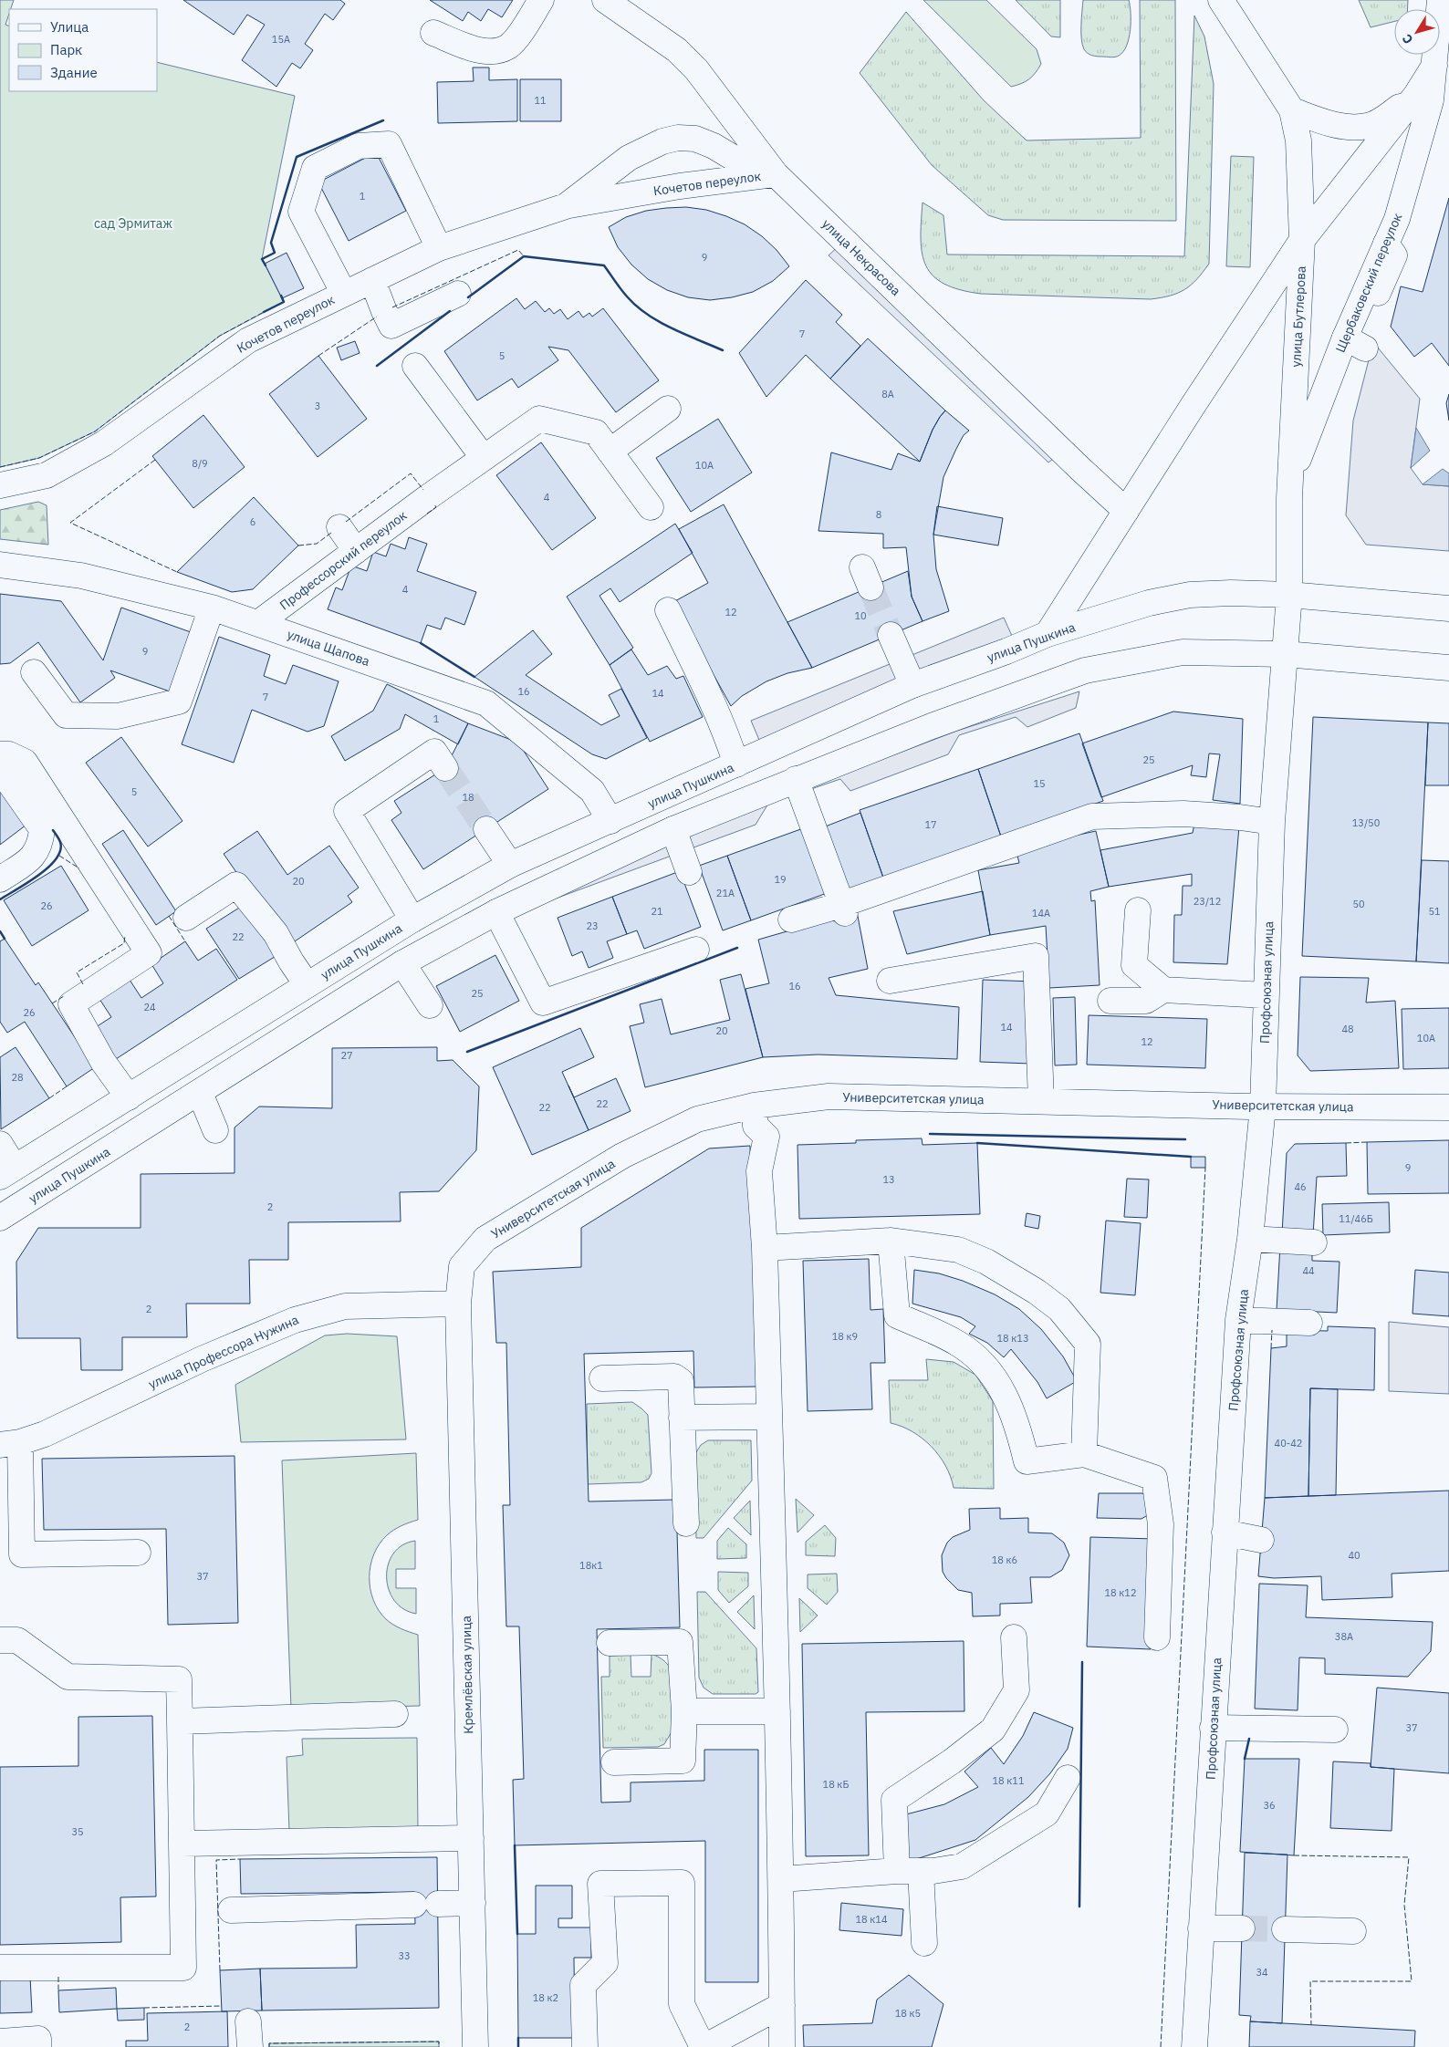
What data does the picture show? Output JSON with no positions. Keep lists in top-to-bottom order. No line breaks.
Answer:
{"streets":{"street":["Кочетов переулок","улица Некрасова","Щербаковский переулок","улица Бутлерова","Профессорский переулок","улица Пушкина","улица Щапова","Профсоюзная улица","Университетская улица","улица Профессора Нужина","Кремлёвская улица"]},"crossings":[["Кочетов переулок","улица Некрасова"],["Щербаковский переулок","улица Бутлерова"],["улица Бутлерова","улица Пушкина"],["улица Бутлерова","Профсоюзная улица"],["Профессорский переулок","улица Щапова"],["улица Пушкина","улица Щапова"],["улица Пушкина","Профсоюзная улица"],["Профсоюзная улица","Университетская улица"],["Университетская улица","улица Профессора Нужина"],["Университетская улица","Кремлёвская улица"],["улица Профессора Нужина","Кремлёвская улица"]],"parks":["сад Эрмитаж"],"house_numbers":["15А","11","1","9","7","5","8А","3","8/9","10А","4","8","6","4","12","10","9","16","14","7","1","25","15","5","18","13/50","17","19","20","21А","23/12","50","26","21","51","14А","23","22","16","25","24","26","14","48","20","10А","12","27","28","22","22","9","13","46","2","11/46Б","44","2","18 к9","18 к13","40-42","40","18 к6","18к1","37","18 к12","38А","37","18 к11","18 кБ","36","35","18 к14","33","34","18 к2","18 к5","2"],"legend":["Улица","Парк","Здание"],"north":"bottom left"}
